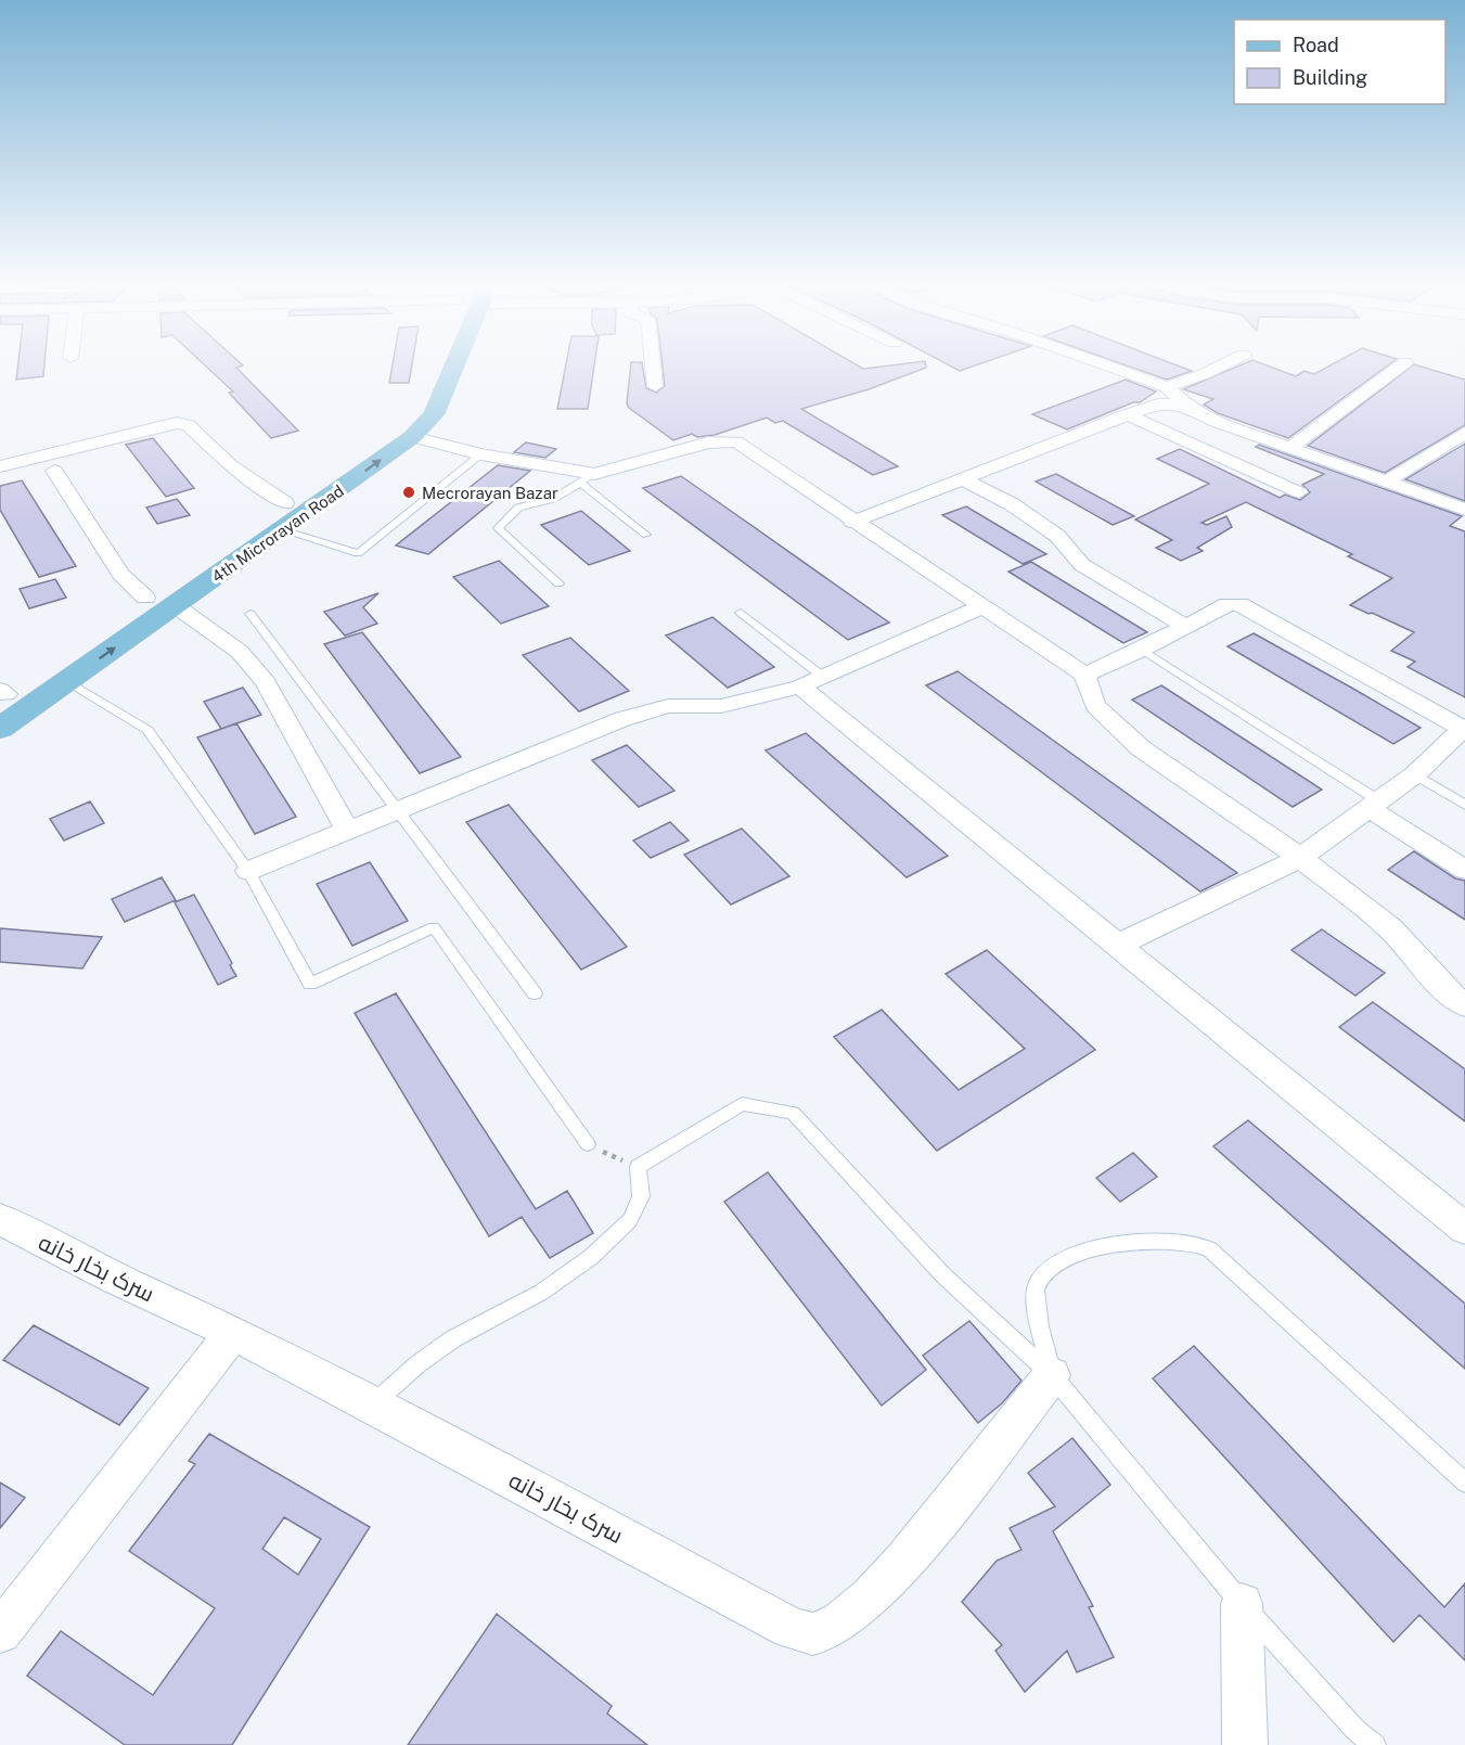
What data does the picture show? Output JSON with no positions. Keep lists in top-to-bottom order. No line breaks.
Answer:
{"streets":{"main road":["4th Microrayan Road"],"street":["سرک بخار خانه"]},"places":["Mecrorayan Bazar"],"legend":["Road","Building"]}
